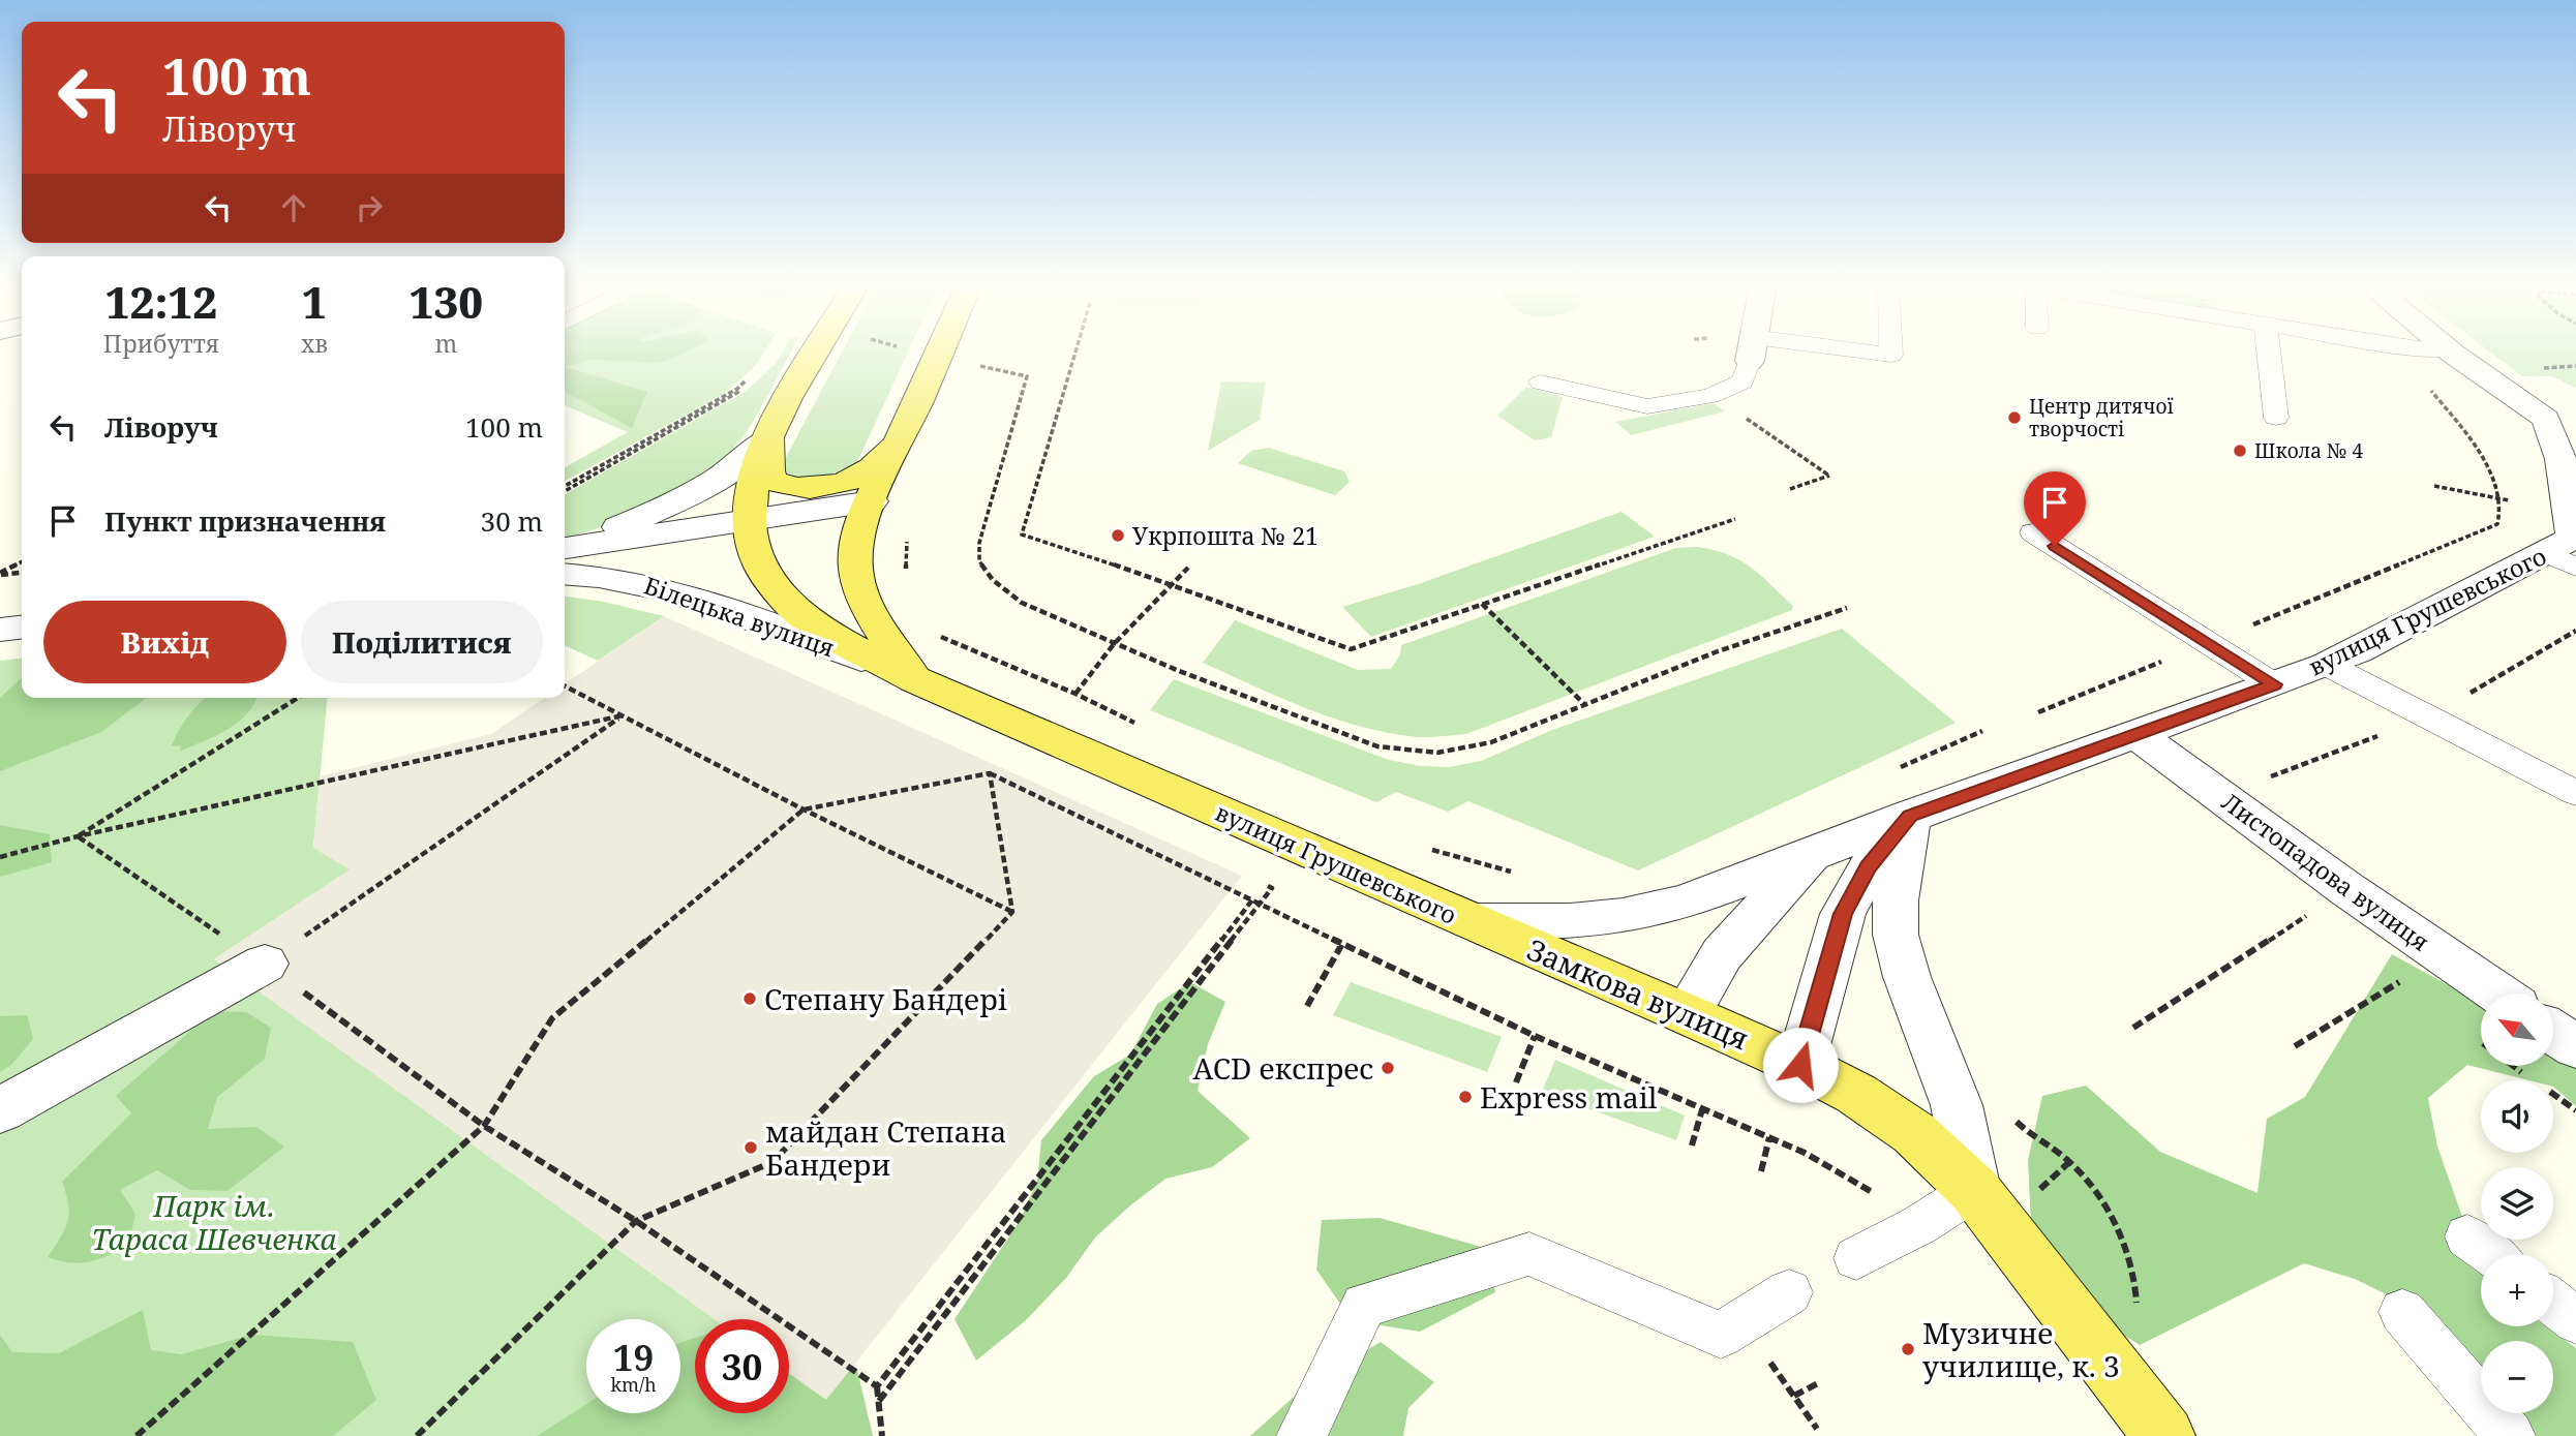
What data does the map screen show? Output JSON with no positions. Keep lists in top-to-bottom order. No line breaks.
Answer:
{"streets":{"main road":["вулиця Грушевського","Замкова вулиця"],"street":["Білецька вулиця","Листопадова вулиця"]},"crossings":[["вулиця Грушевського","Білецька вулиця"],["вулиця Грушевського","Листопадова вулиця"],["вулиця Грушевського","Замкова вулиця"]],"parks":["Парк ім. Тараса Шевченка"],"places":["Центр дитячої творчості","Школа № 4","Укрпошта № 21","Степану Бандері","ACD експрес","Express mail","майдан Степана Бандери","Музичне училище, к. 3"],"north":"top left","page":{"turn":["100 m","Ліворуч"],"eta":["12:12","Прибуття","1","хв","130","m"],"list":[{"name":"Ліворуч","value":"100 m"},{"name":"Пункт призначення","value":"30 m"}],"buttons":["Вихід","Поділитися"],"map_buttons":["+","−"],"speed":"19 km/h","limit":"30"}}
